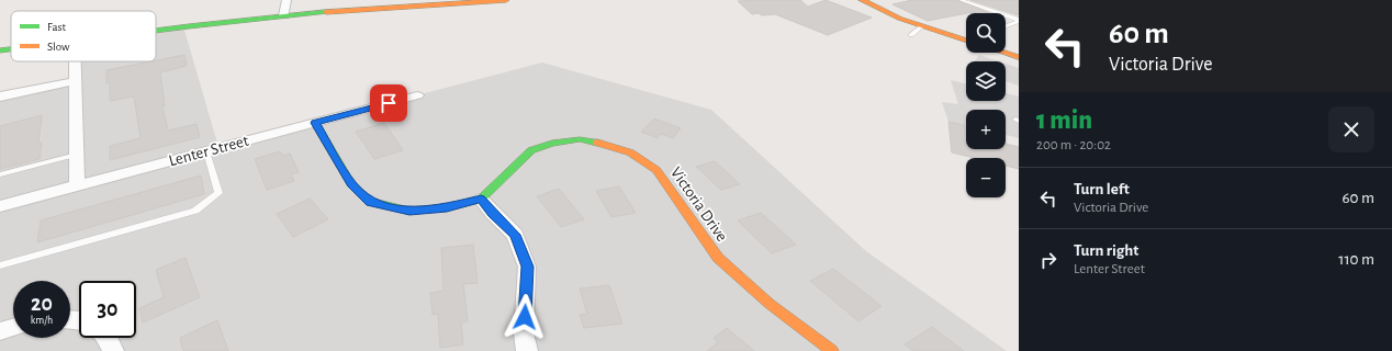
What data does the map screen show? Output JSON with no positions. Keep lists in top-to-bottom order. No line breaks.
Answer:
{"streets":{"main road":["Victoria Drive"],"street":["Lenter Street"]},"legend":["Fast","Slow"],"page":{"turn":["60 m","Victoria Drive"],"map_buttons":["+","−"],"heading":["1 min","200 m · 20:02"],"list":[{"name":"Turn left","note":"Victoria Drive","value":"60 m"},{"name":"Turn right","note":"Lenter Street","value":"110 m"}],"speed":"20 km/h","limit":"30"}}
